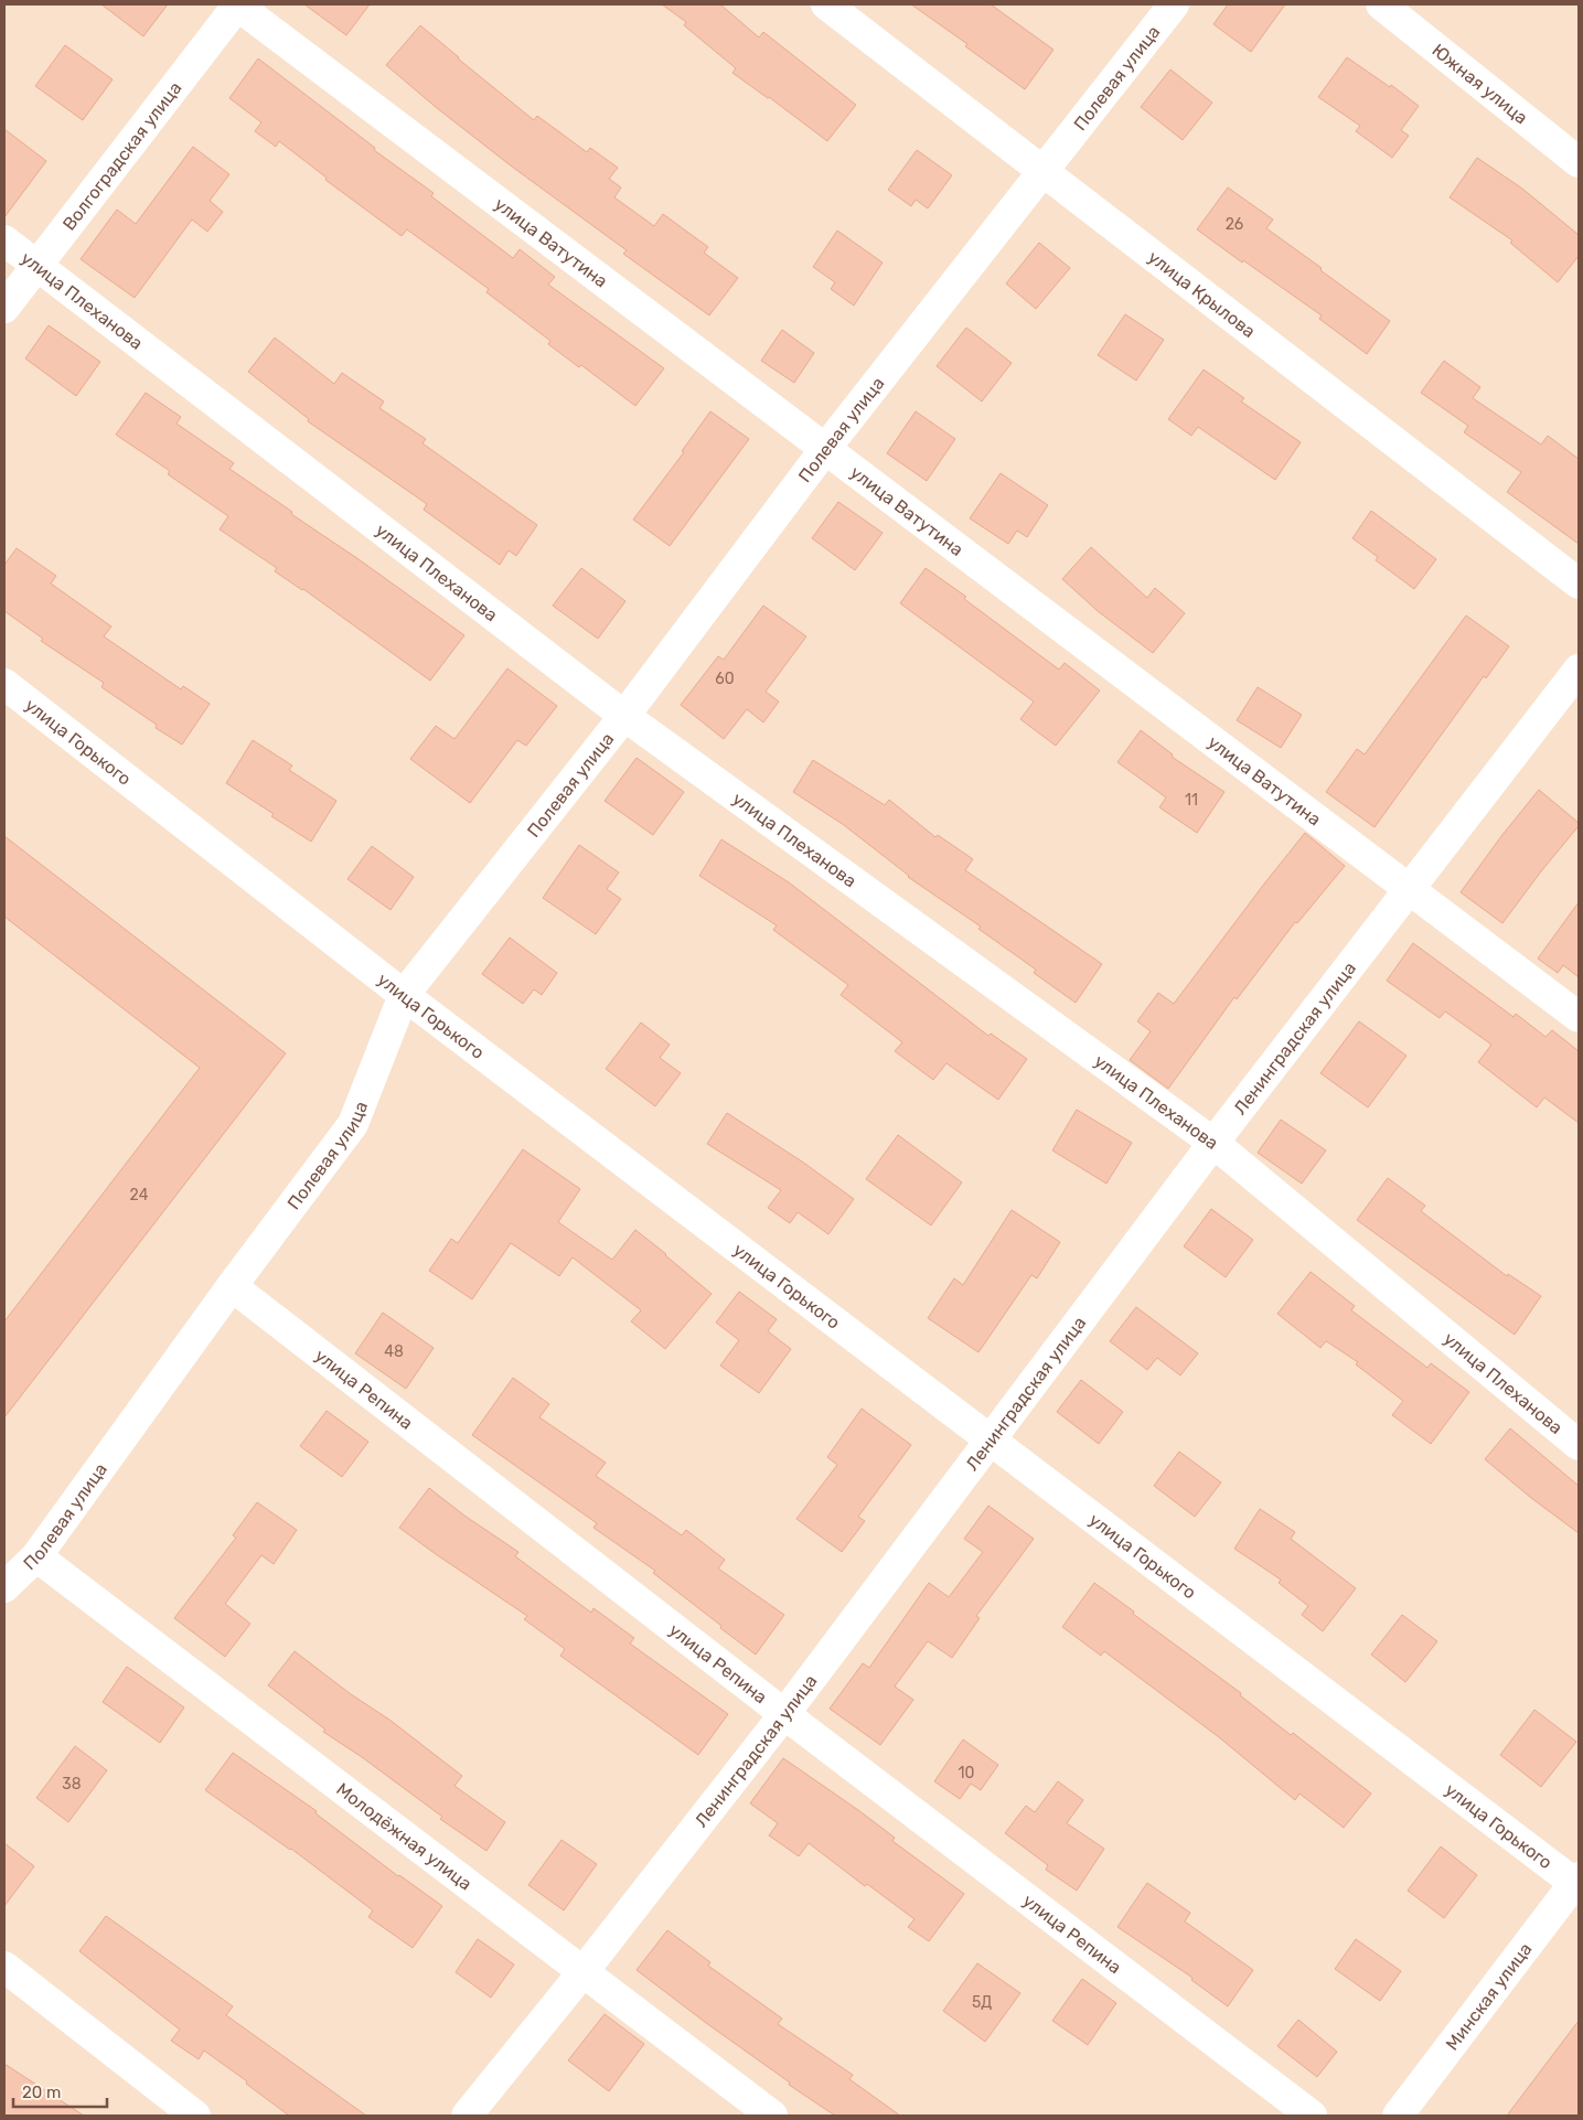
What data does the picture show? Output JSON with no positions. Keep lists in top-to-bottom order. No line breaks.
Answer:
{"streets":{"street":["Полевая улица","Южная улица","Волгоградская улица","улица Ватутина","улица Крылова","улица Плеханова","улица Горького","Ленинградская улица","улица Репина","Молодёжная улица","Минская улица"]},"crossings":[["Полевая улица","улица Ватутина"],["Полевая улица","улица Крылова"],["Полевая улица","улица Плеханова"],["Полевая улица","улица Горького"],["Полевая улица","улица Репина"],["Полевая улица","Молодёжная улица"],["Волгоградская улица","улица Ватутина"],["Волгоградская улица","улица Плеханова"],["улица Ватутина","Ленинградская улица"],["улица Плеханова","Ленинградская улица"],["улица Горького","Ленинградская улица"],["улица Горького","Минская улица"],["Ленинградская улица","улица Репина"],["Ленинградская улица","Молодёжная улица"]],"house_numbers":["26","60","11","24","48","10","38","5Д"],"scale_bar":"20 m"}
